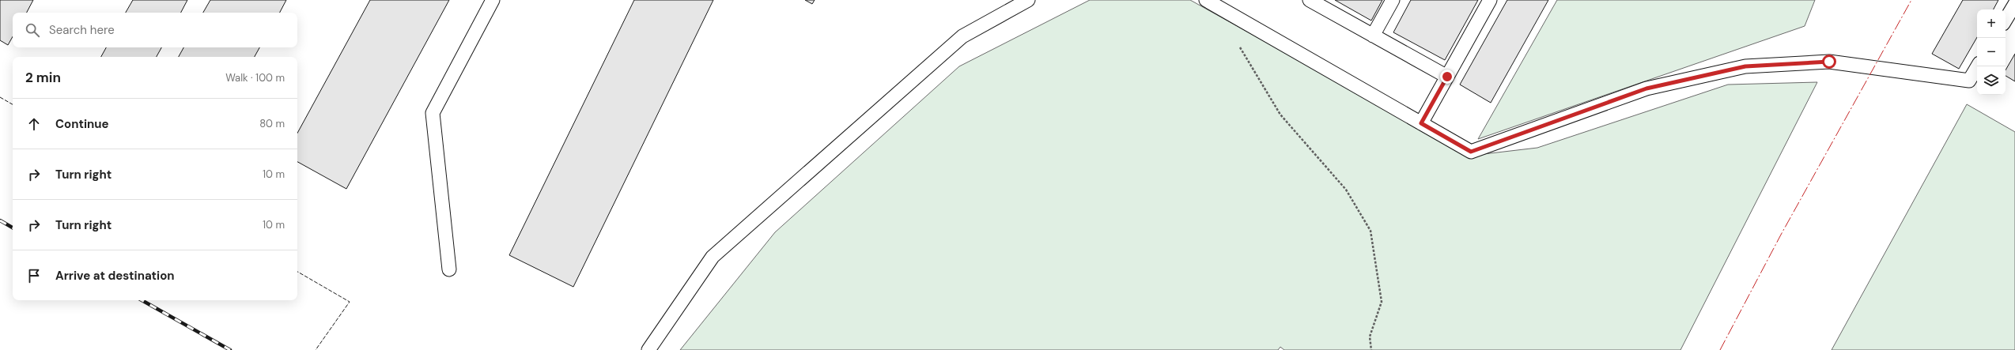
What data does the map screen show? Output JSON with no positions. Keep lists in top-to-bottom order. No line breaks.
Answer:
{"page":{"map_buttons":["+","−"],"search":"Search here","heading":["2 min","Walk · 100 m"],"list":[["Continue","80 m"],["Turn right","10 m"],["Turn right","10 m"],"Arrive at destination"]}}
